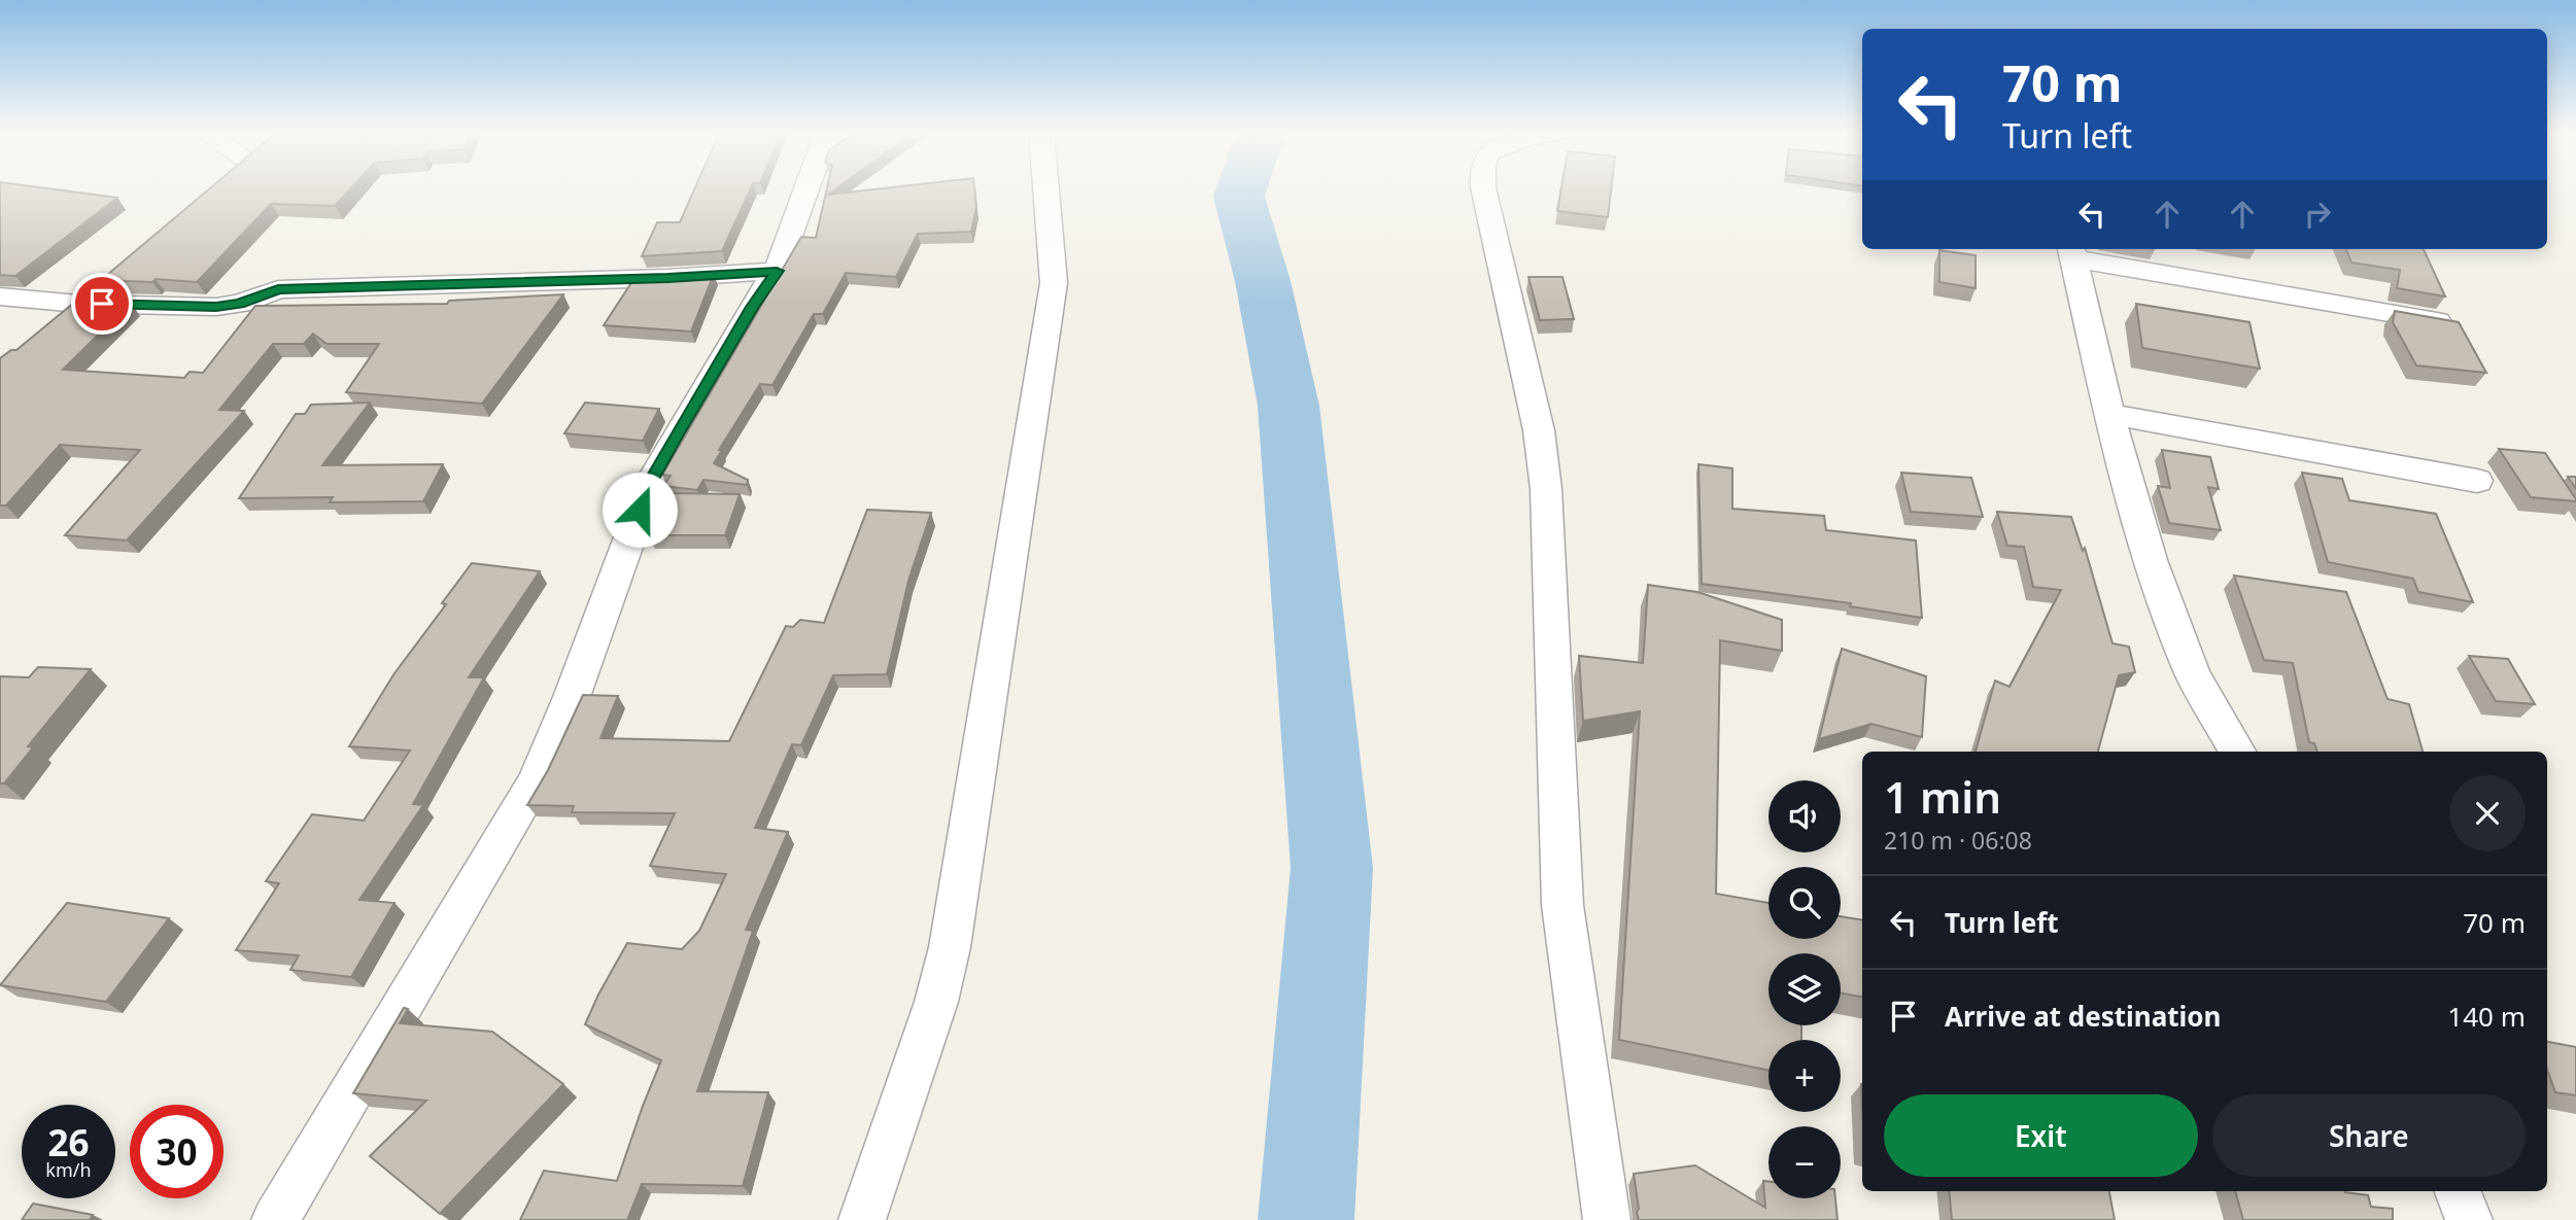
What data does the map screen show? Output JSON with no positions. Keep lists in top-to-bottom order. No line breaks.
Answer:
{"page":{"turn":["70 m","Turn left"],"heading":["1 min","210 m · 06:08"],"map_buttons":["+","−"],"list":[{"name":"Turn left","value":"70 m"},{"name":"Arrive at destination","value":"140 m"}],"buttons":["Exit","Share"],"speed":"26 km/h","limit":"30"}}
